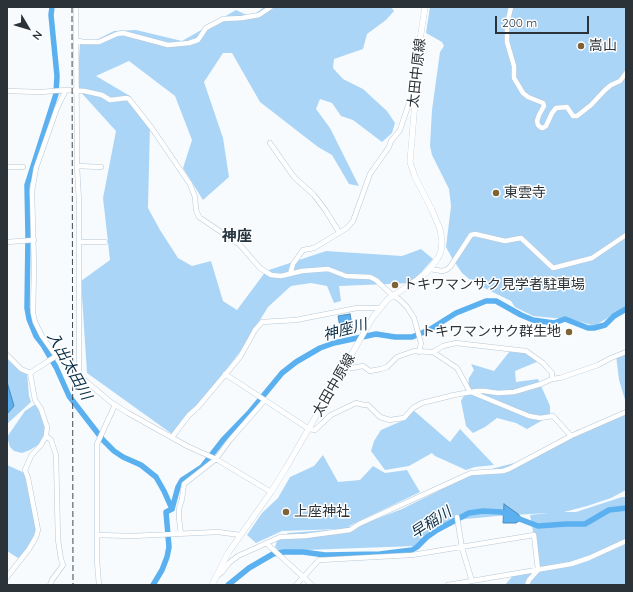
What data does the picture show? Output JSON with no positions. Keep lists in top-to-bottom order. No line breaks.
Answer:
{"streets":{"main road":["太田中原線"]},"districts":["神座"],"water":["神座川","入出太田川","早稲川"],"places":["嵩山","東雲寺","トキワマンサク見学者駐車場","トキワマンサク群生地","上座神社"],"scale_bar":"200 m","north":"bottom right"}
